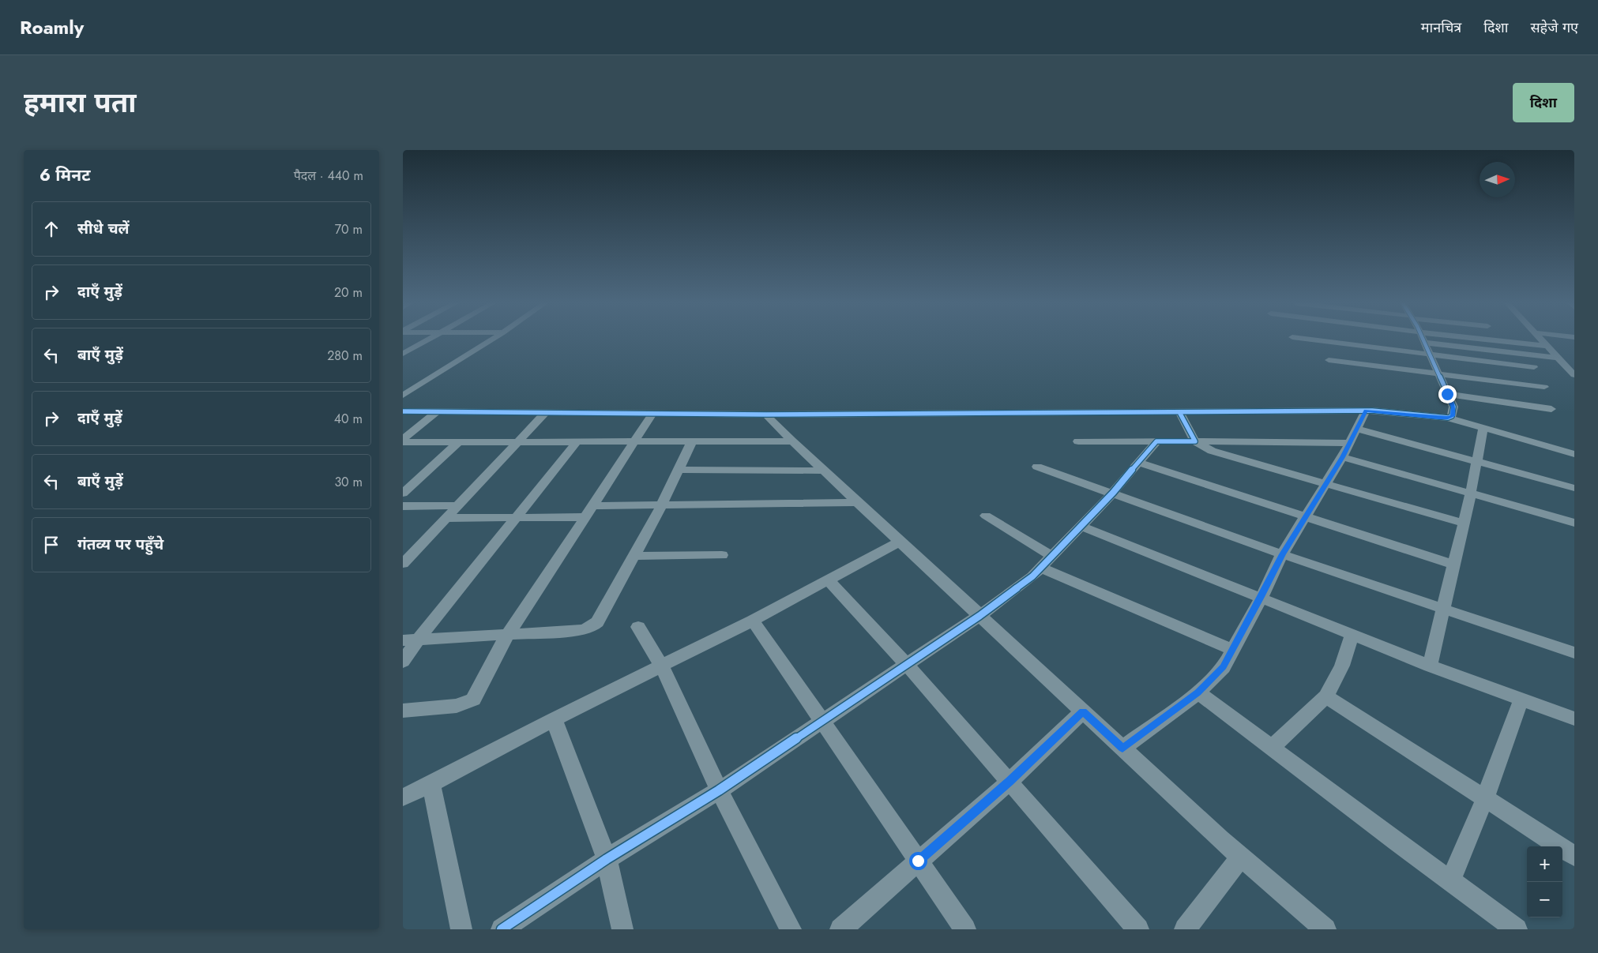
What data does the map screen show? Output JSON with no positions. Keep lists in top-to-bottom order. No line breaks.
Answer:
{"north":"right","page":{"header":"Roamly","nav":["मानचित्र","दिशा","सहेजे गए"],"title":"हमारा पता","buttons":"दिशा","heading":["6 मिनट","पैदल · 440 m"],"list":[["सीधे चलें","70 m"],["दाएँ मुड़ें","20 m"],["बाएँ मुड़ें","280 m"],["दाएँ मुड़ें","40 m"],["बाएँ मुड़ें","30 m"],"गंतव्य पर पहुँचे"],"map_buttons":["+","−"]}}
